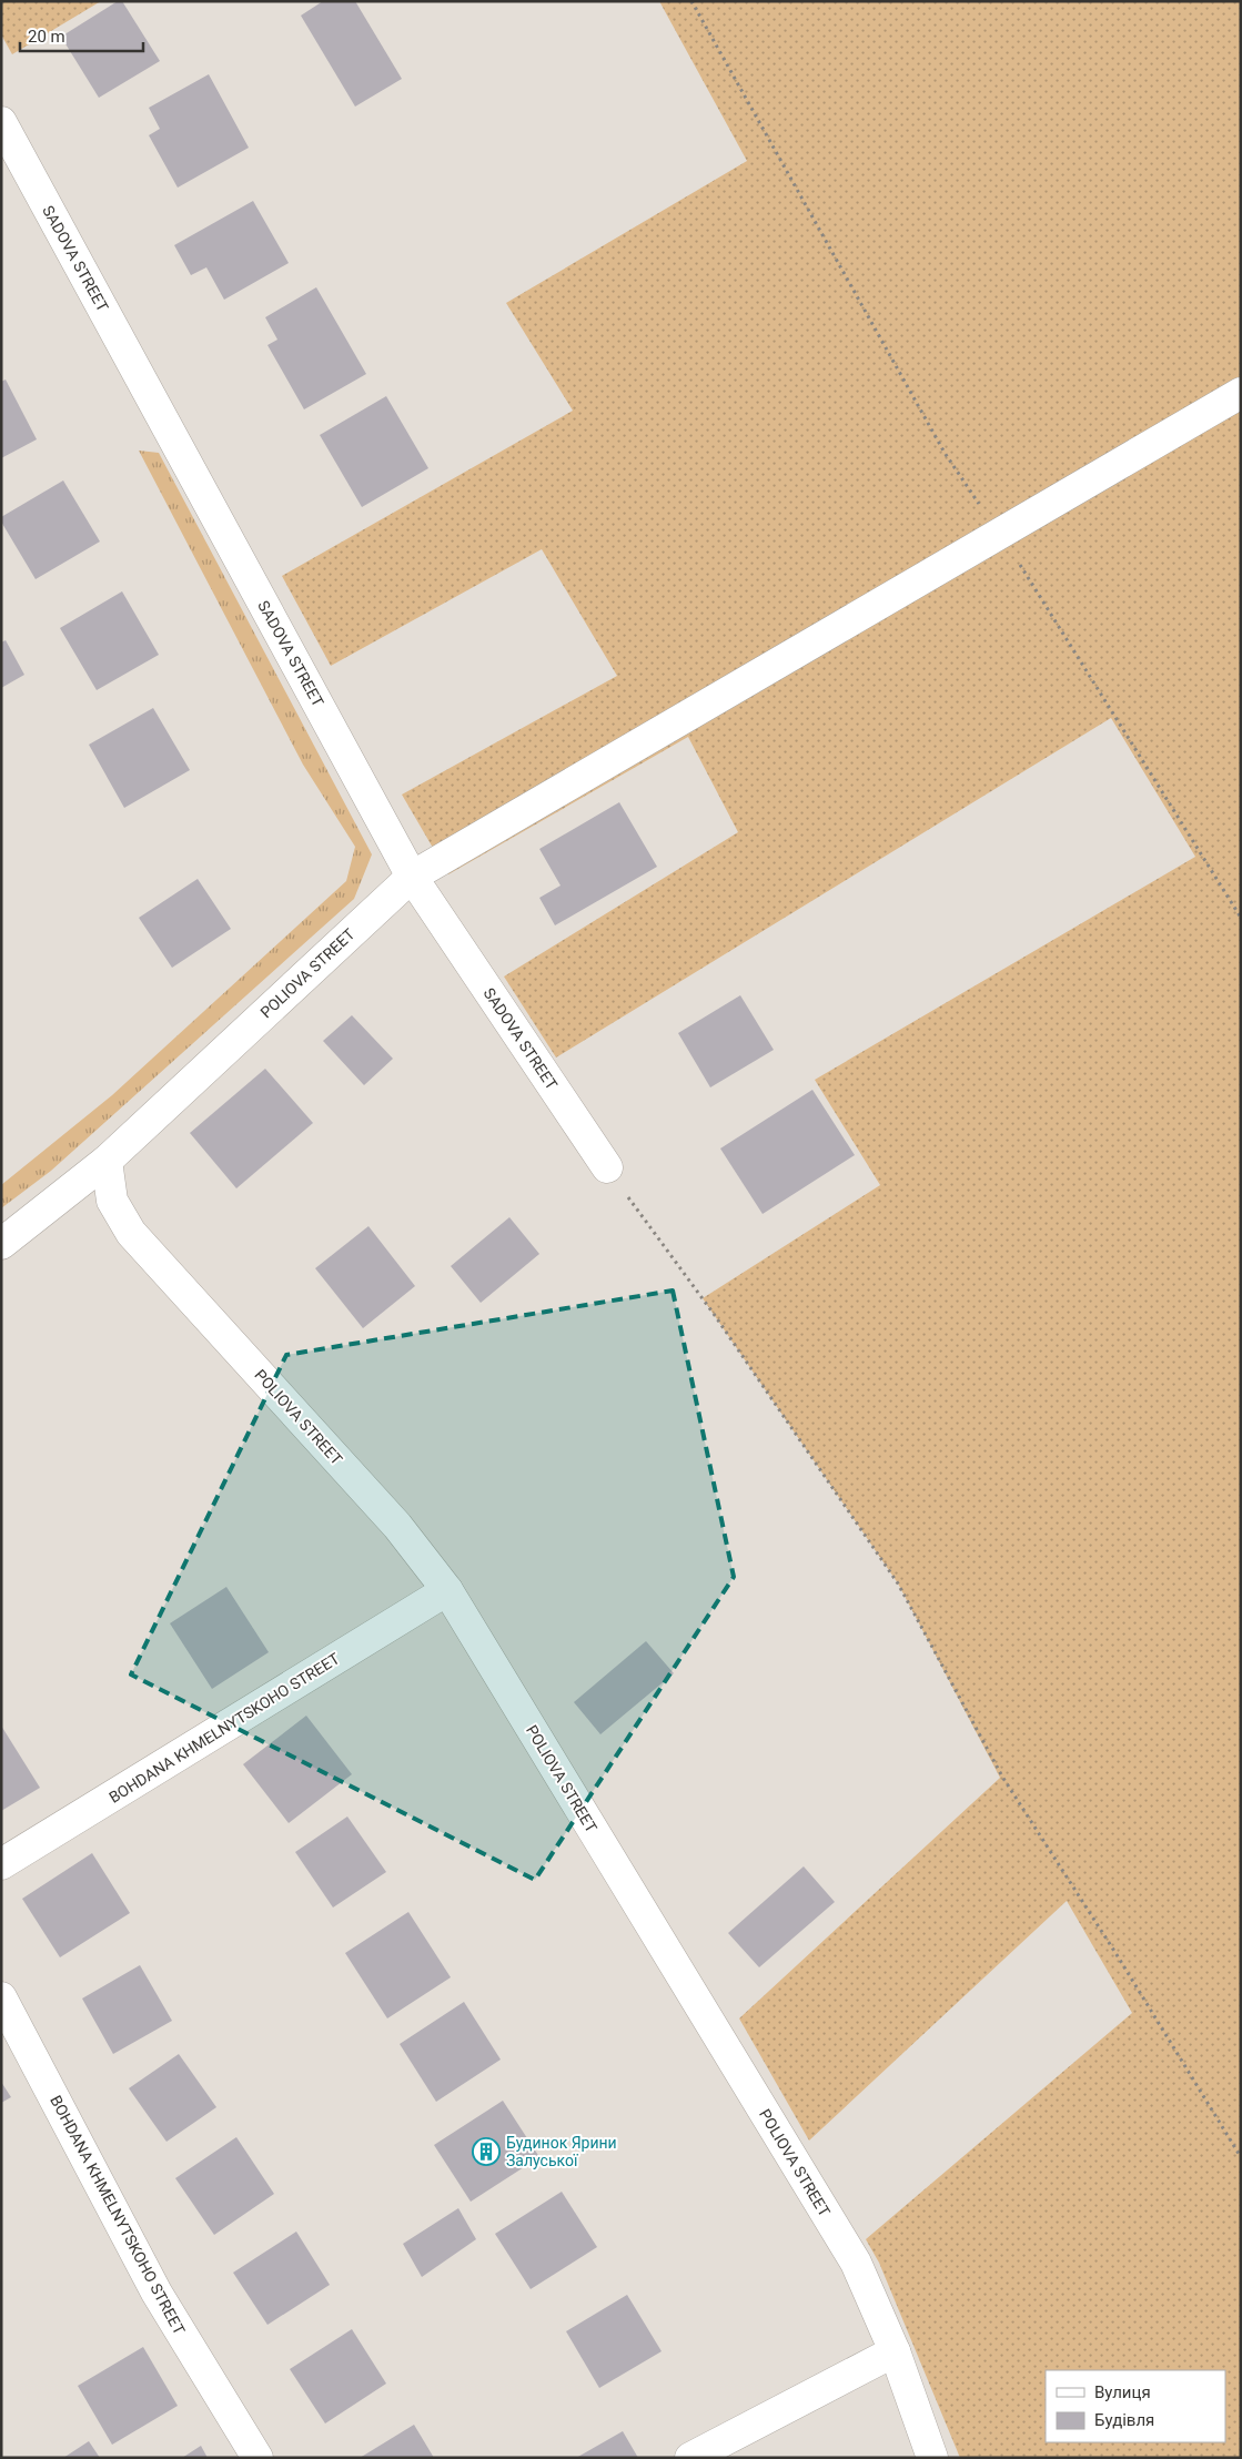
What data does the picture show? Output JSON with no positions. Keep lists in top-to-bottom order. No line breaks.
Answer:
{"streets":{"street":["SADOVA STREET","POLIOVA STREET","BOHDANA KHMELNYTSKOHO STREET"]},"crossings":[["SADOVA STREET","POLIOVA STREET"],["POLIOVA STREET","BOHDANA KHMELNYTSKOHO STREET"]],"places":{"building":["Будинок Ярини Залуської"]},"legend":["Вулиця","Будівля"],"scale_bar":"20 m"}
